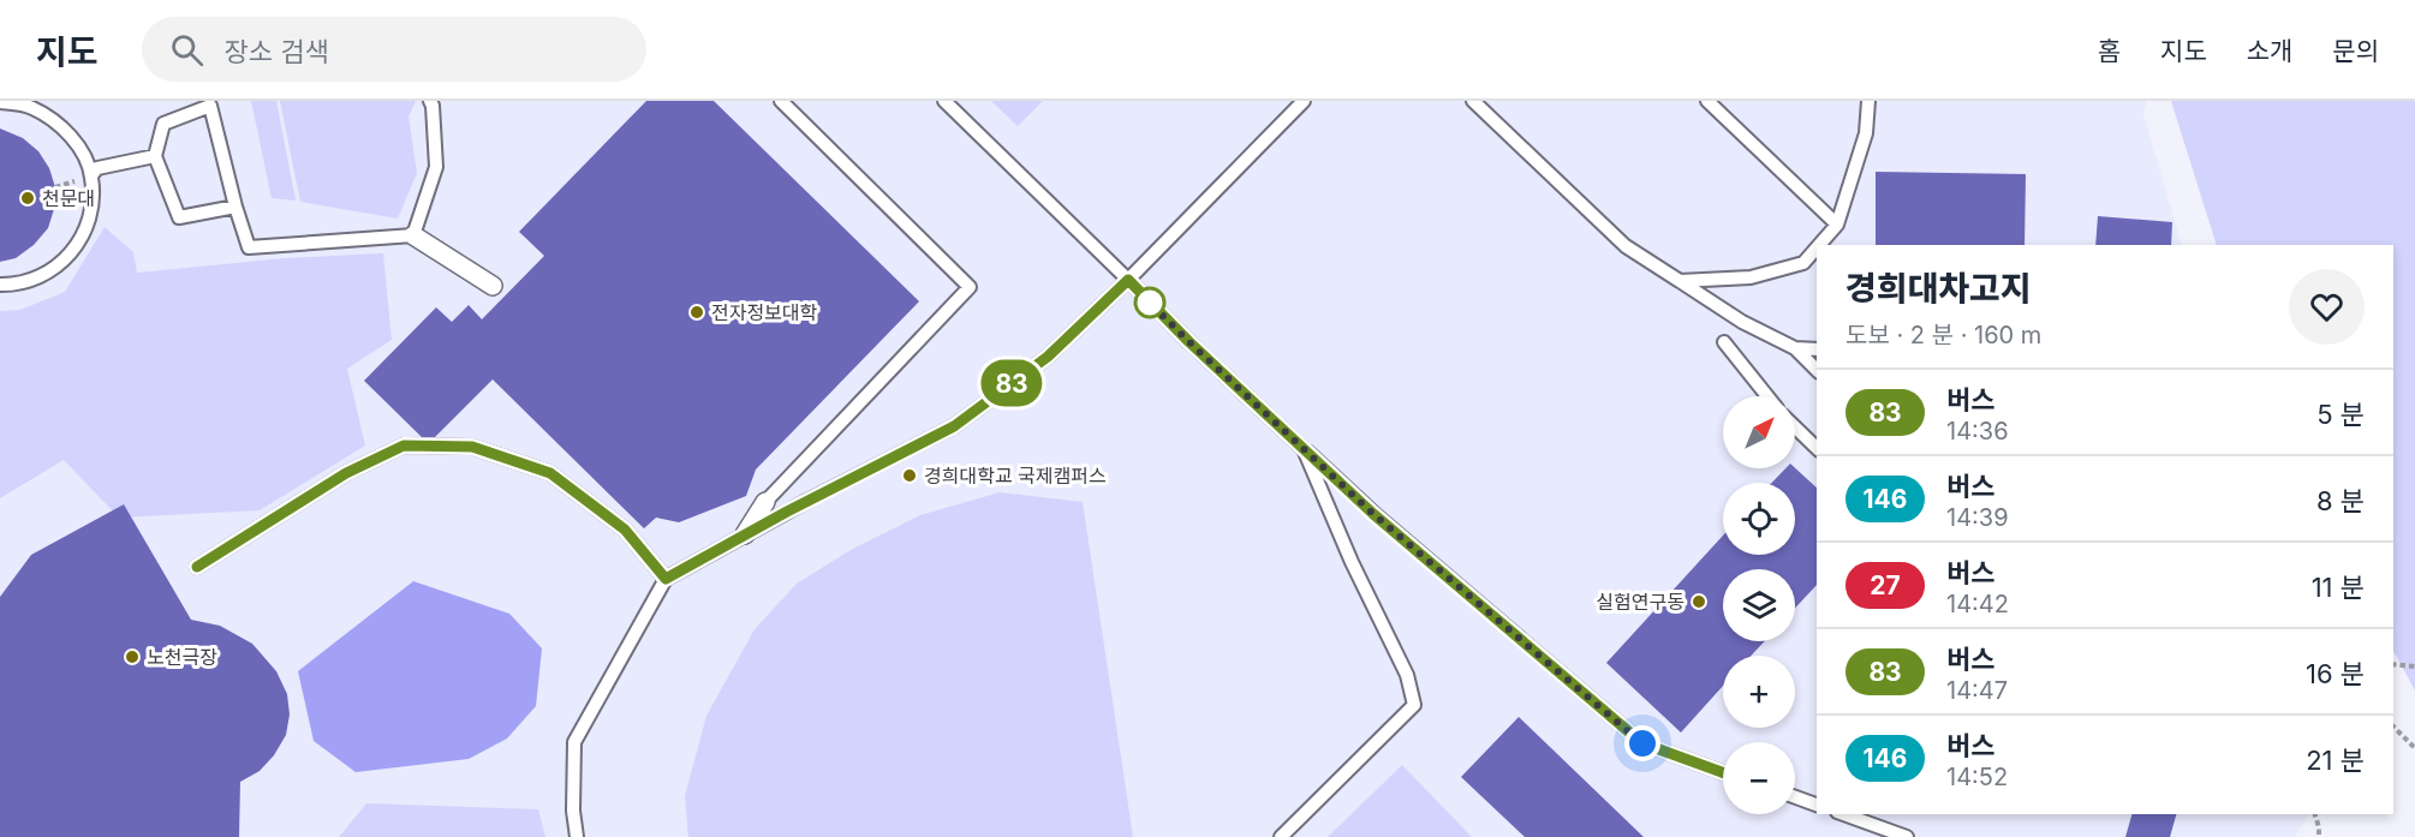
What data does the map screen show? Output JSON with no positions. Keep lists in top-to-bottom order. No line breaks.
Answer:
{"places":["천문대","전자정보대학","경희대학교 국제캠퍼스","실험연구동","노천극장"],"lines":["bus line 83"],"north":"top right","page":{"header":"지도","search":"장소 검색","nav":["홈","지도","소개","문의"],"on_map":"83","heading":["경희대차고지","도보 · 2 분 · 160 m"],"list":[{"mark":"83","name":"버스","note":"14:36","value":"5 분"},{"mark":"146","name":"버스","note":"14:39","value":"8 분"},{"mark":"27","name":"버스","note":"14:42","value":"11 분"},{"mark":"83","name":"버스","note":"14:47","value":"16 분"},{"mark":"146","name":"버스","note":"14:52","value":"21 분"}],"map_buttons":["+","−"]}}
